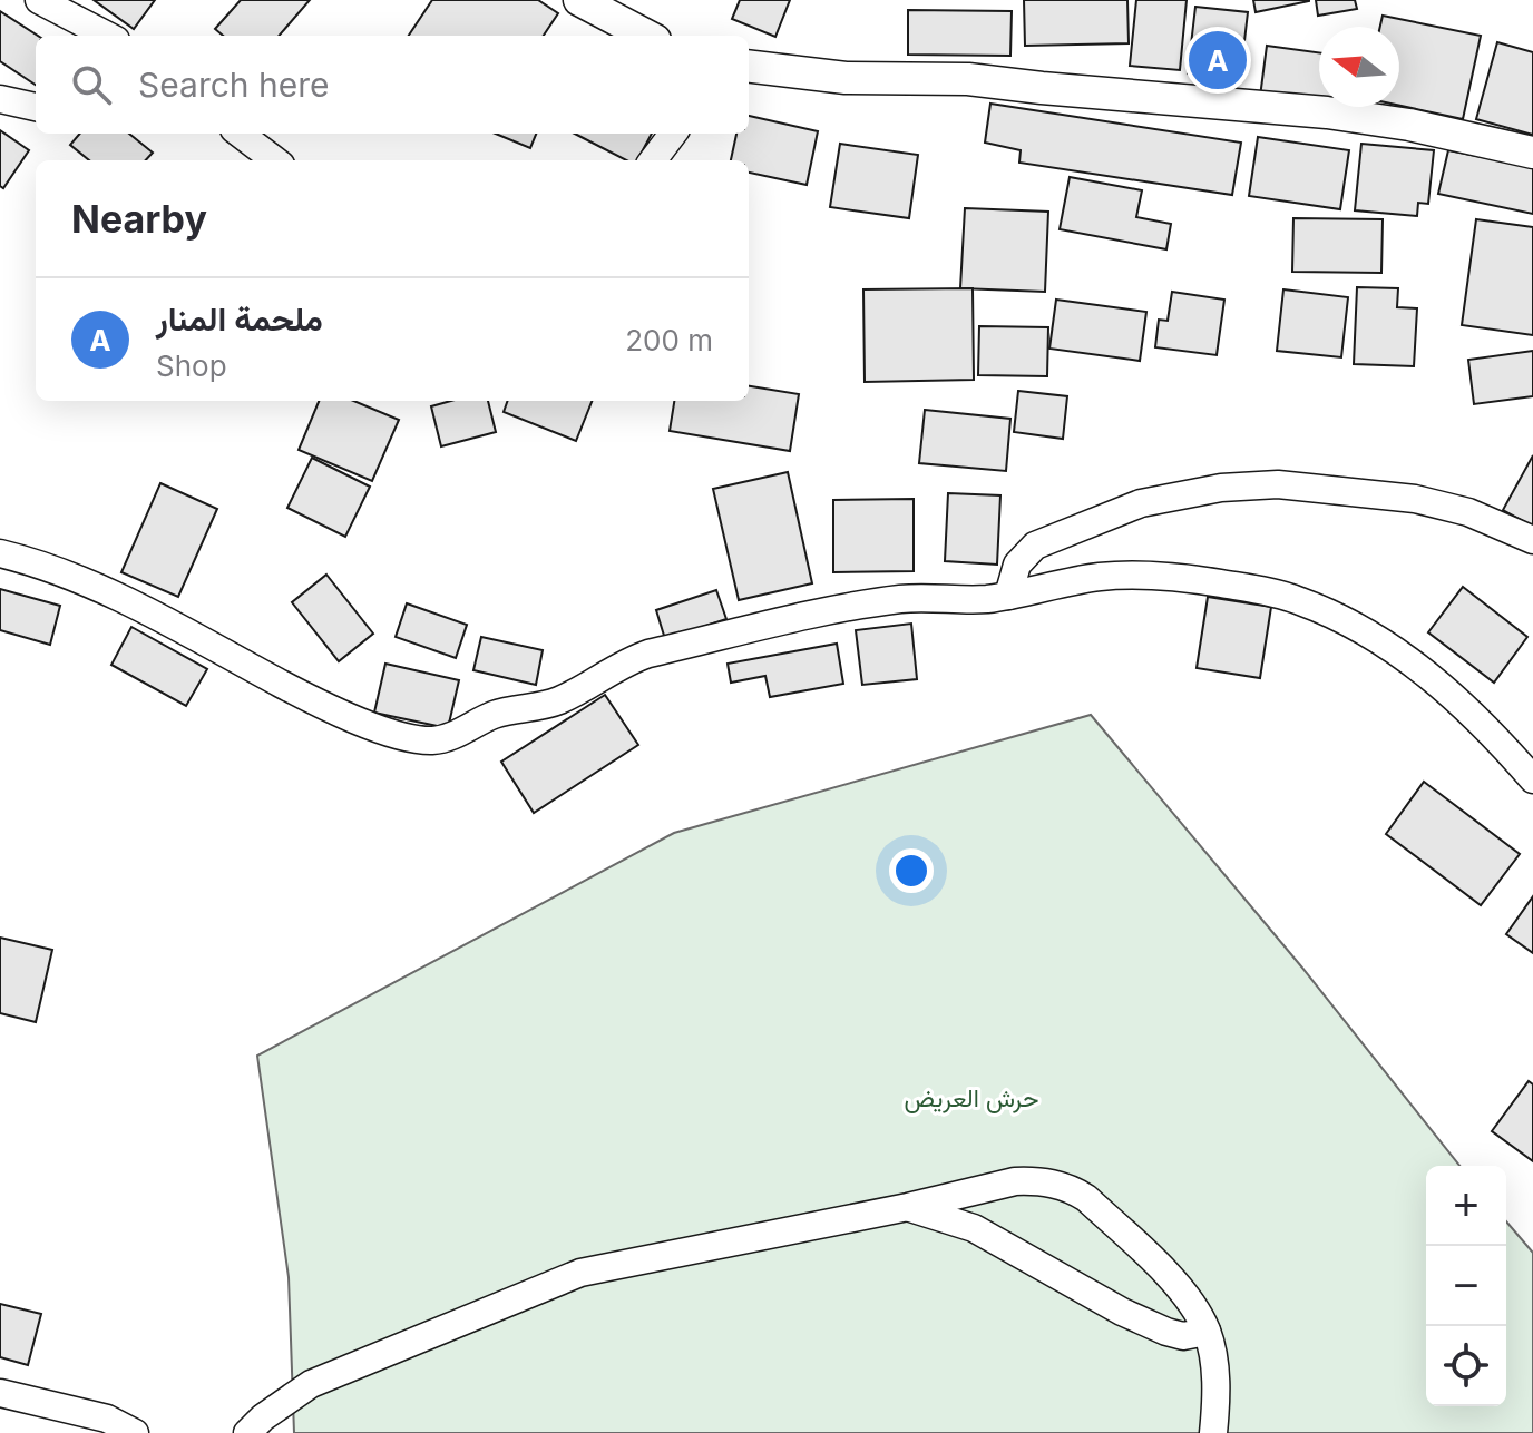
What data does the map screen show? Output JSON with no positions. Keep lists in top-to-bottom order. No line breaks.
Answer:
{"parks":["حرش العريض"],"north":"left","page":{"pins":"A","search":"Search here","heading":"Nearby","list":[{"mark":"A","name":"ملحمة المنار","note":"Shop","value":"200 m"}],"map_buttons":["+","−"]}}
